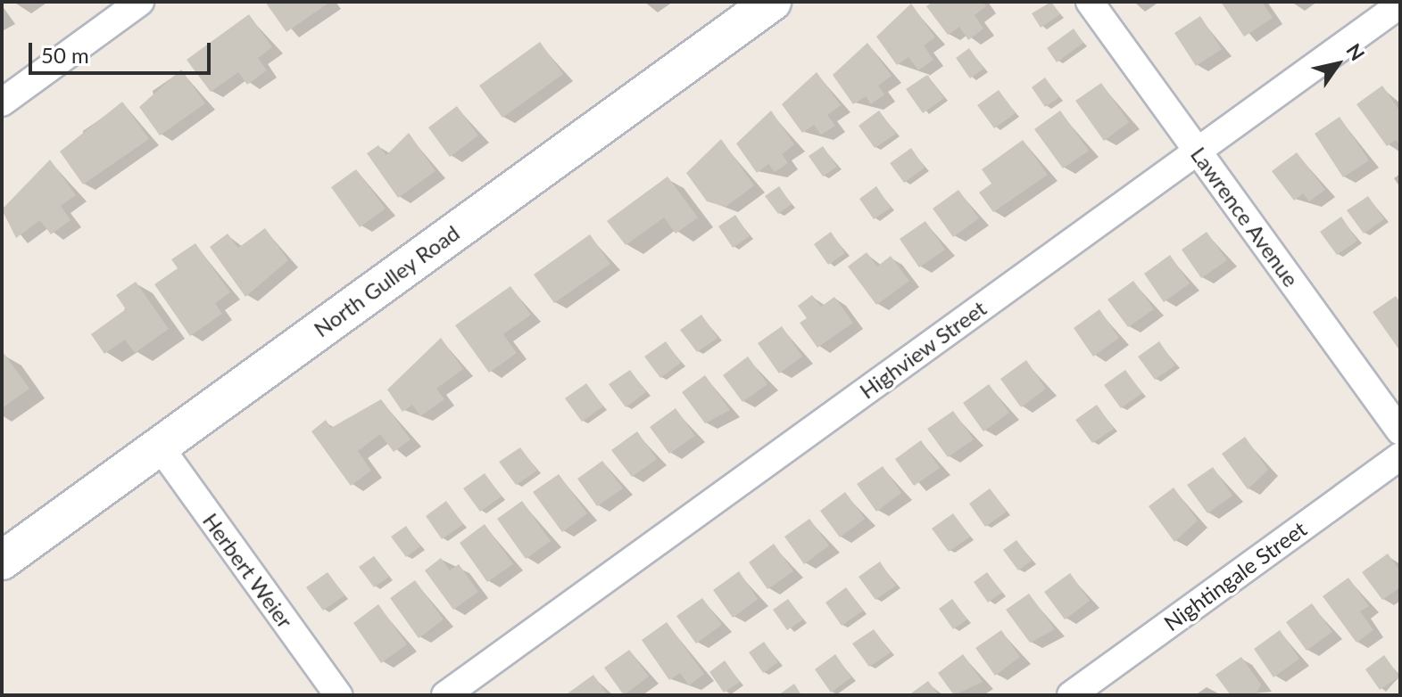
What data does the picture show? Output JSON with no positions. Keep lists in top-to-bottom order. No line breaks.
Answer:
{"streets":{"street":["Lawrence Avenue","North Gulley Road","Highview Street","Herbert Weier","Nightingale Street"]},"crossings":[["Lawrence Avenue","Highview Street"],["North Gulley Road","Herbert Weier"]],"scale_bar":"50 m","north":"top right"}
